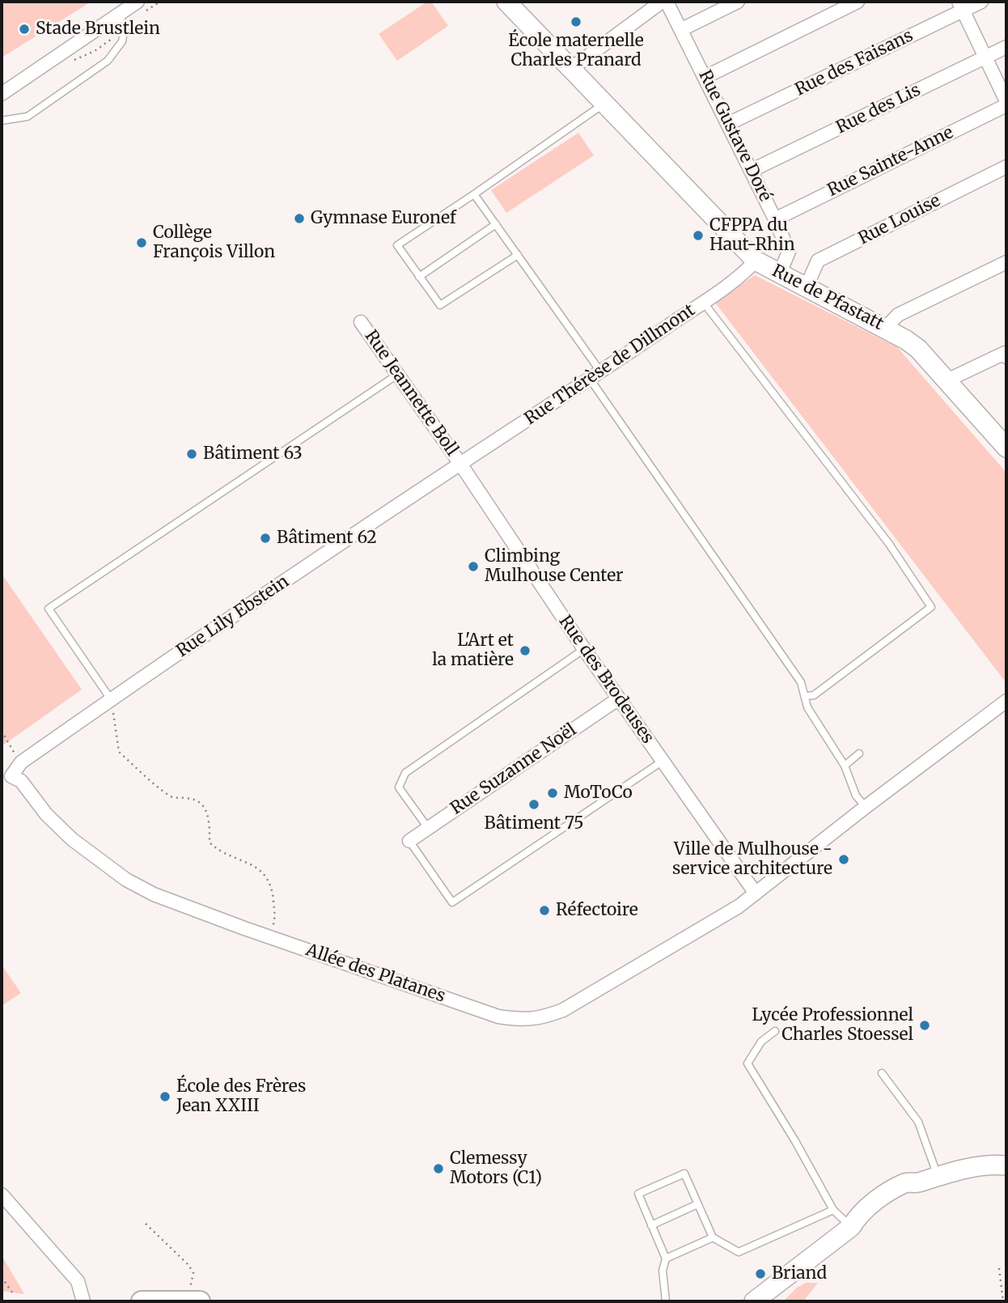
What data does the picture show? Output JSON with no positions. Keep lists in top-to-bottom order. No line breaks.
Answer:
{"streets":{"street":["Rue des Faisans","Rue des Lis","Rue Gustave Doré","Rue Sainte-Anne","Rue Louise","Rue de Pfastatt","Rue Thérèse de Dillmont","Rue Jeannette Boll","Rue Lily Ebstein","Rue des Brodeuses","Rue Suzanne Noël","Allée des Platanes"]},"crossings":[["Rue des Faisans","Rue Gustave Doré"],["Rue des Lis","Rue Gustave Doré"],["Rue Gustave Doré","Rue Sainte-Anne"],["Rue Gustave Doré","Rue de Pfastatt"],["Rue Louise","Rue de Pfastatt"],["Rue de Pfastatt","Rue Thérèse de Dillmont"],["Rue Thérèse de Dillmont","Rue Jeannette Boll"],["Rue Thérèse de Dillmont","Rue Lily Ebstein"],["Rue Thérèse de Dillmont","Rue des Brodeuses"],["Rue Jeannette Boll","Rue Lily Ebstein"],["Rue Jeannette Boll","Rue des Brodeuses"],["Rue Lily Ebstein","Rue des Brodeuses"],["Rue Lily Ebstein","Allée des Platanes"],["Rue des Brodeuses","Rue Suzanne Noël"],["Rue des Brodeuses","Allée des Platanes"]],"places":["École maternelle Charles Pranard","Stade Brustlein","Gymnase Euronef","CFPPA du Haut-Rhin","Collège François Villon","Bâtiment 63","Bâtiment 62","Climbing Mulhouse Center","L'Art et la matière","MoToCo","Bâtiment 75","Ville de Mulhouse - service architecture","Réfectoire","Lycée Professionnel Charles Stoessel","École des Frères Jean XXIII","Clemessy Motors (C1)","Briand"]}
